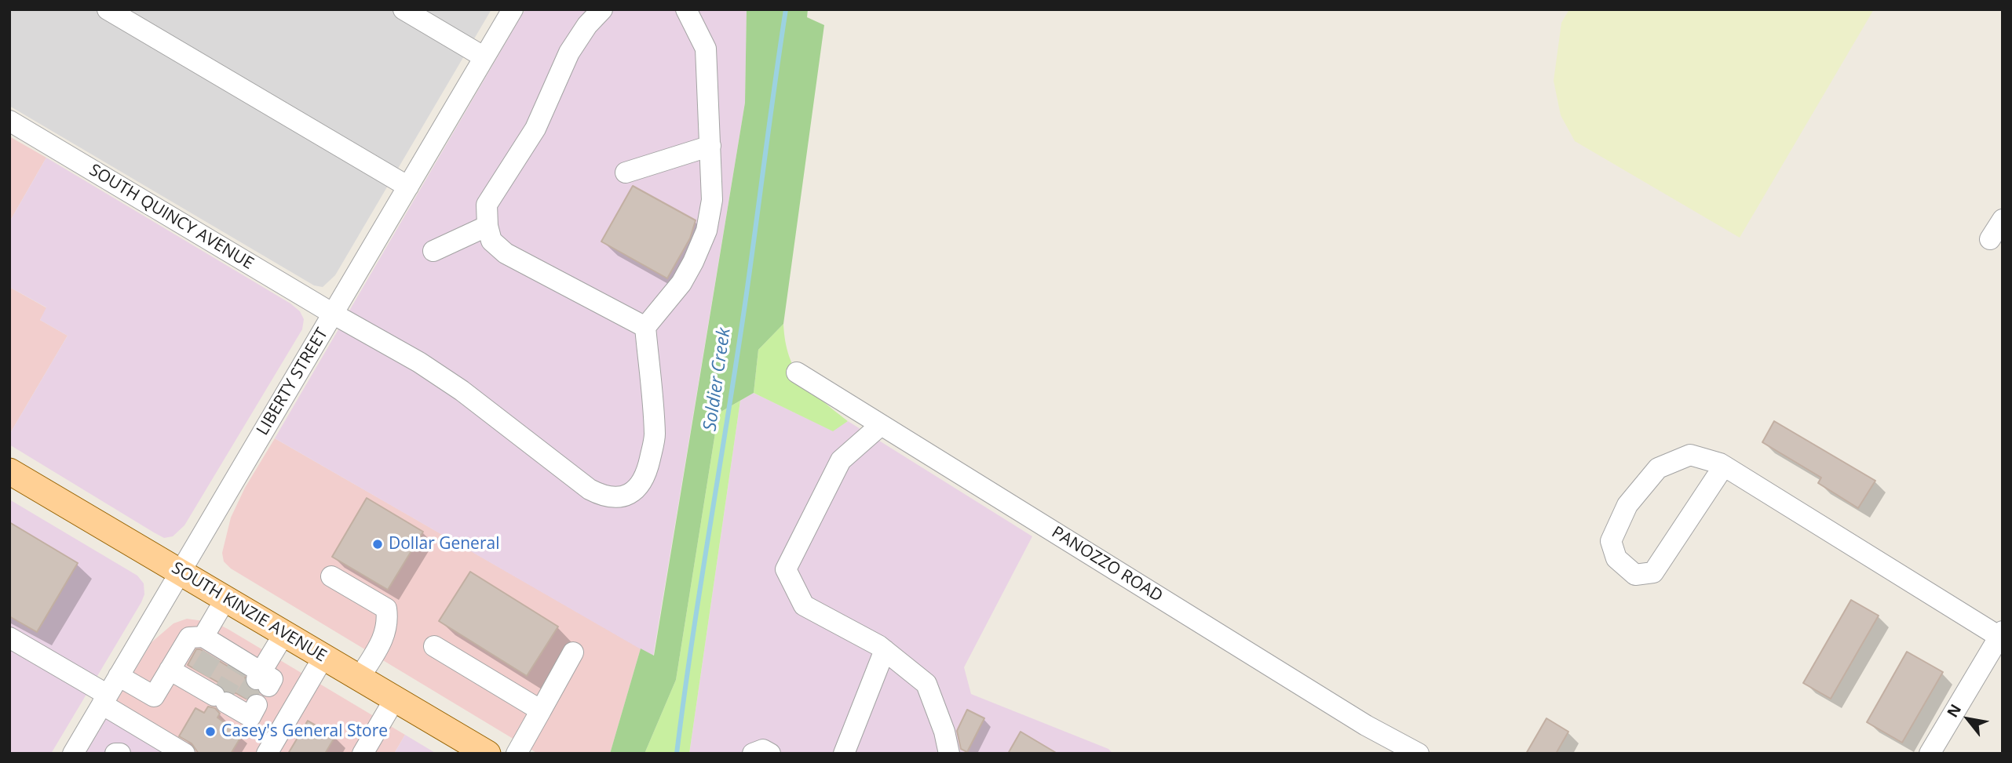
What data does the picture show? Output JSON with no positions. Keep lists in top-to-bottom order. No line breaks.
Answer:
{"streets":{"main road":["SOUTH KINZIE AVENUE"],"street":["SOUTH QUINCY AVENUE","LIBERTY STREET","PANOZZO ROAD"]},"crossings":[["SOUTH QUINCY AVENUE","LIBERTY STREET"],["LIBERTY STREET","SOUTH KINZIE AVENUE"]],"water":["Soldier Creek"],"places":["Dollar General","Casey's General Store"],"north":"top left"}
